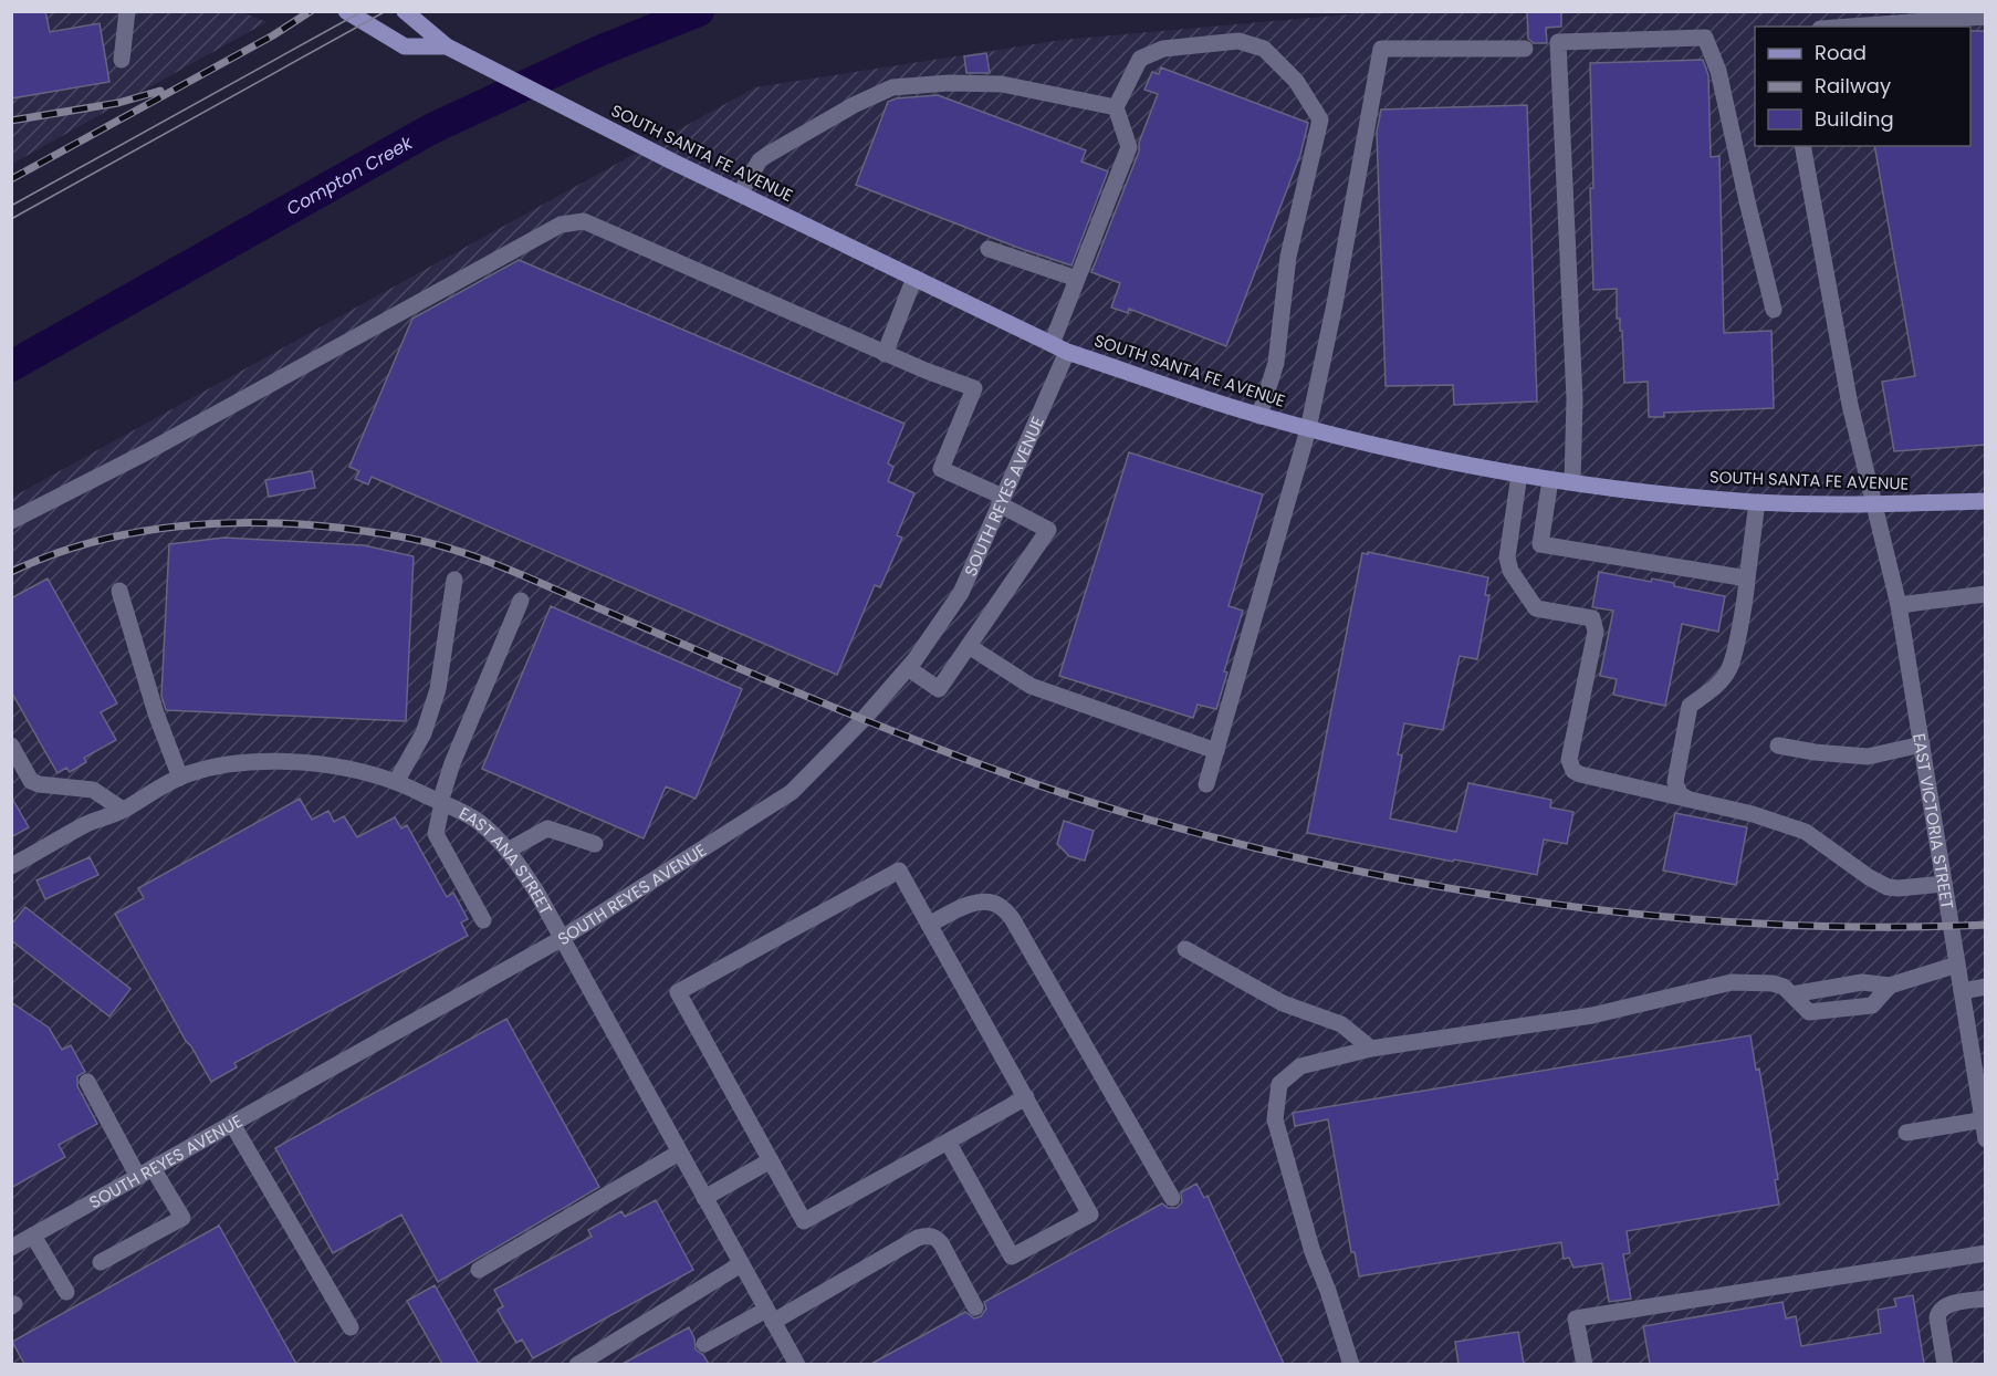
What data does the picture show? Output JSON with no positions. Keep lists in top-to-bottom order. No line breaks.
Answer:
{"streets":{"main road":["SOUTH SANTA FE AVENUE"],"street":["SOUTH REYES AVENUE","EAST VICTORIA STREET","EAST ANA STREET"]},"crossings":[["SOUTH SANTA FE AVENUE","SOUTH REYES AVENUE"],["SOUTH SANTA FE AVENUE","EAST VICTORIA STREET"],["SOUTH REYES AVENUE","EAST ANA STREET"]],"water":["Compton Creek"],"legend":["Road","Railway","Building"]}
